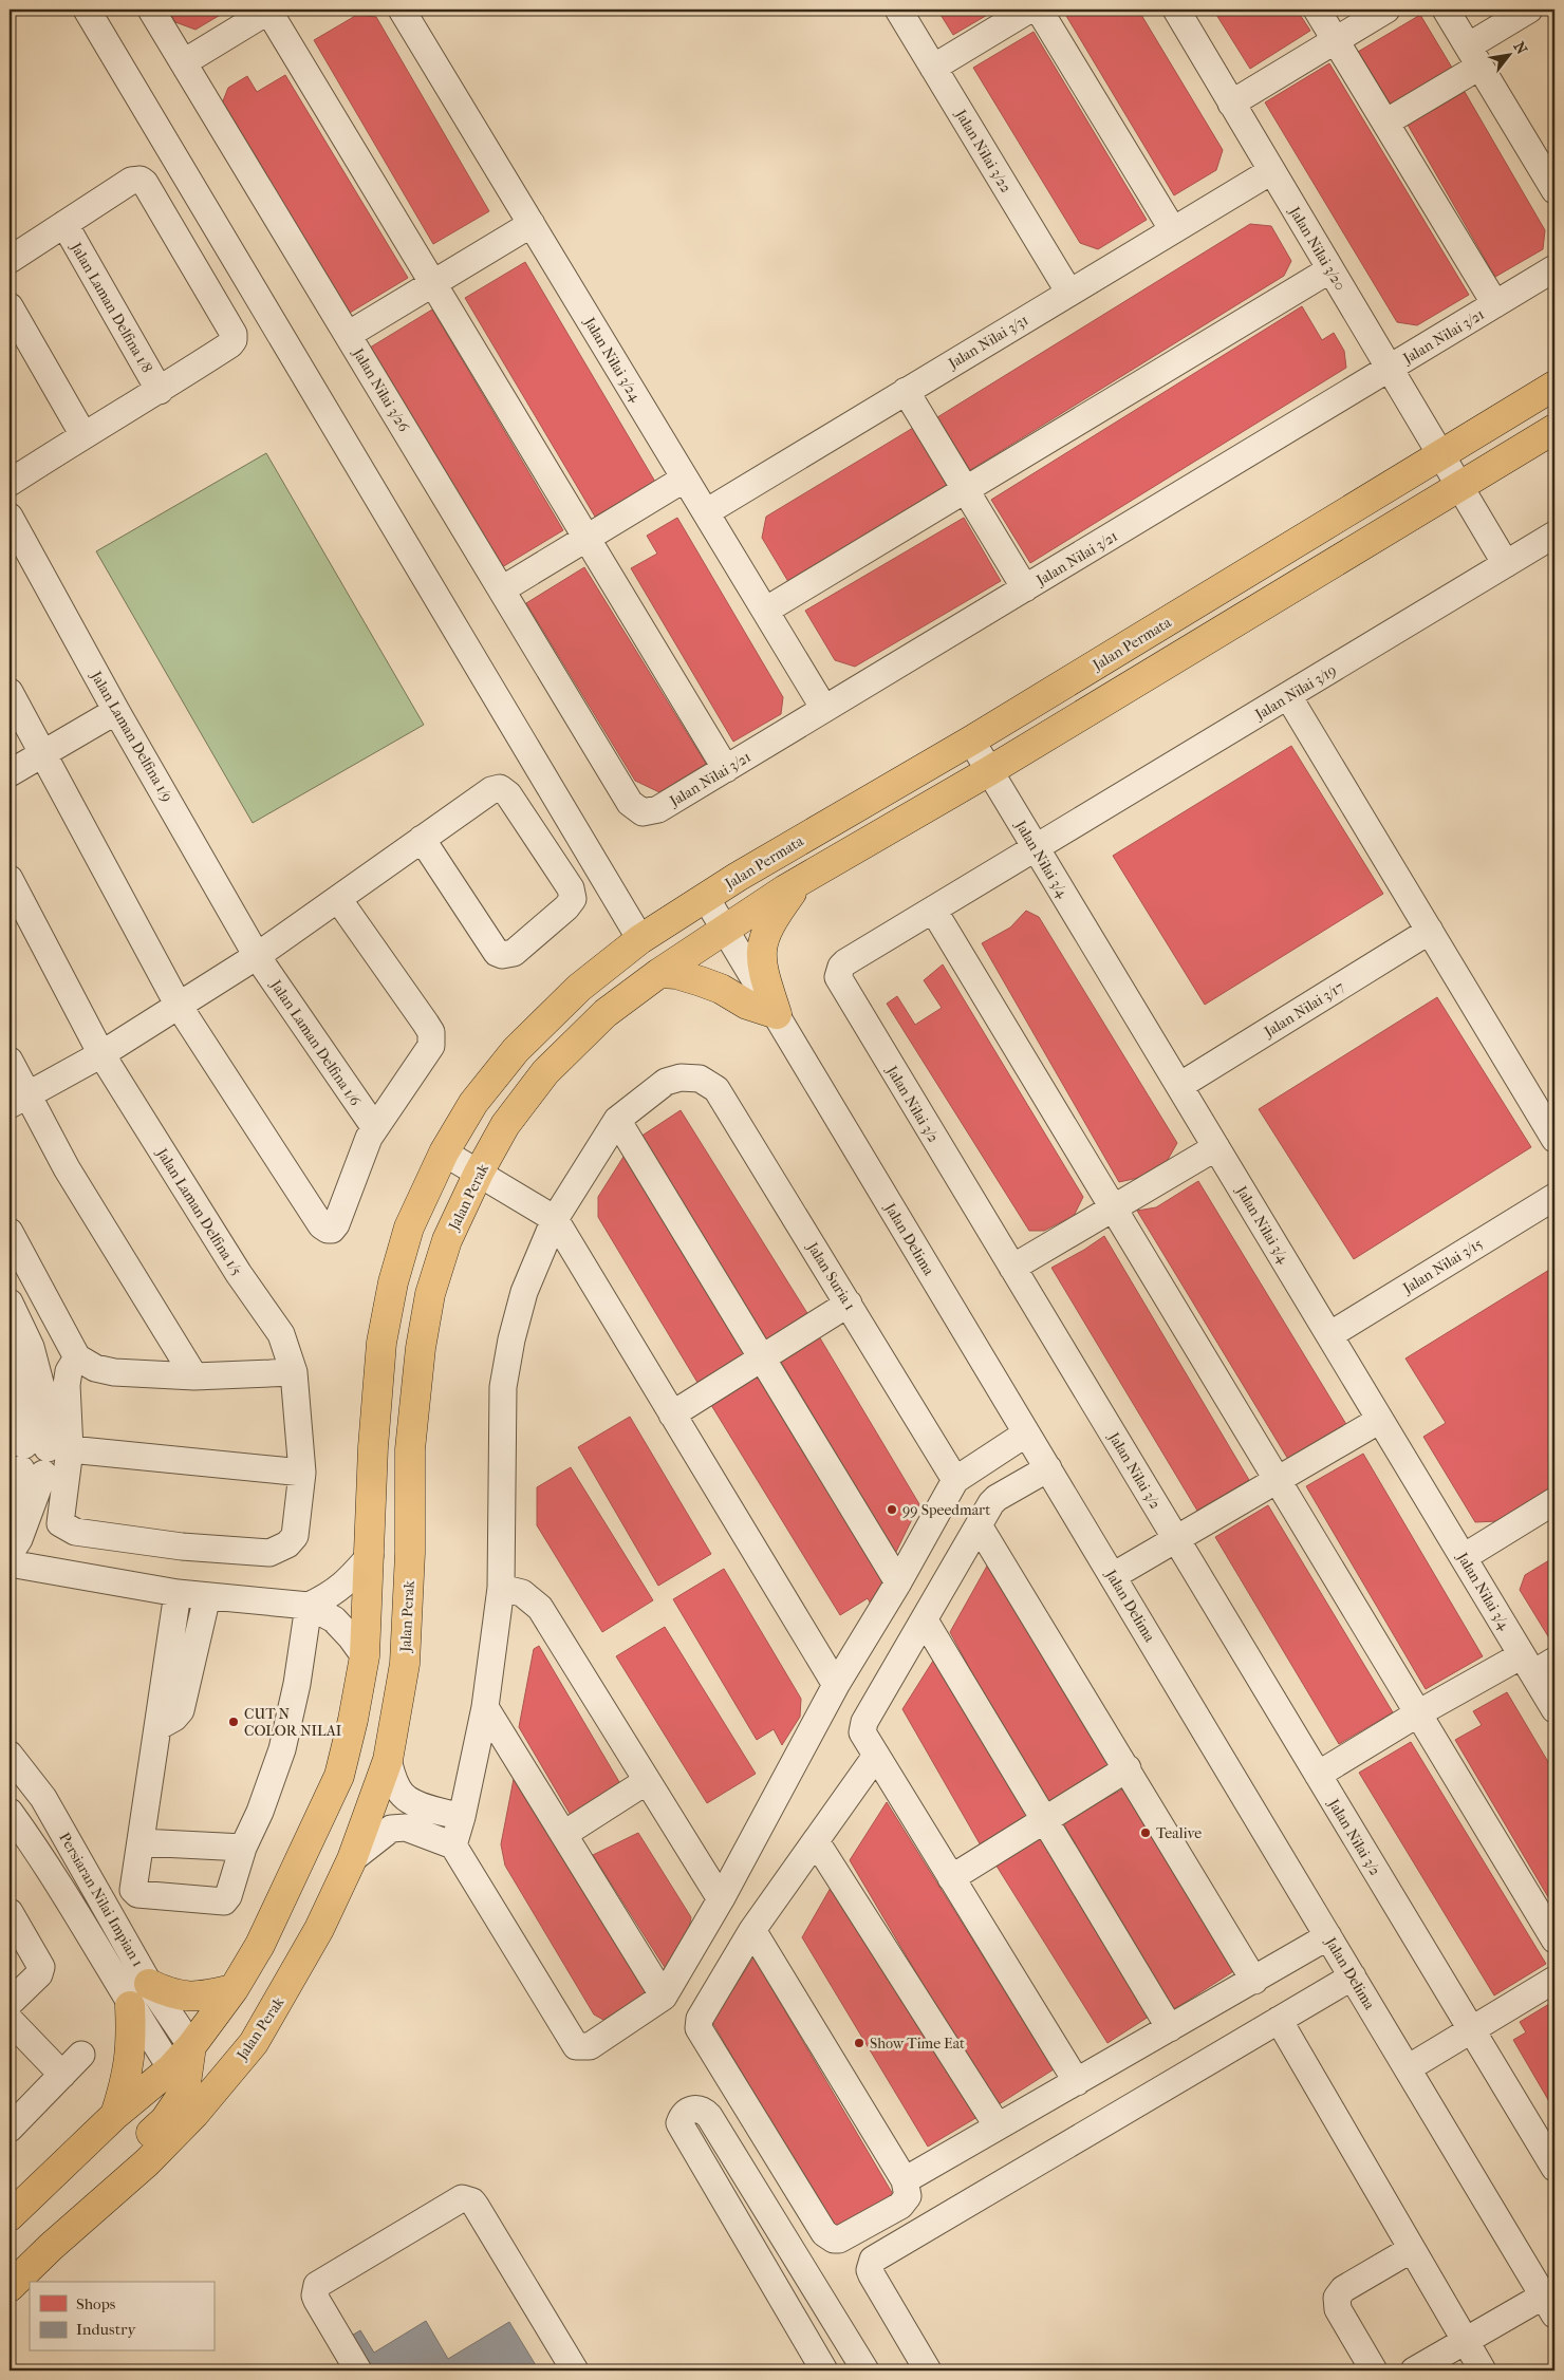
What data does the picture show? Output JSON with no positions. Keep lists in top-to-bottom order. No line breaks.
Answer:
{"streets":{"main road":["Jalan Permata","Jalan Perak"],"street":["Jalan Nilai 3/22","Jalan Nilai 3/20","Jalan Laman Delfina 1/8","Jalan Nilai 3/21","Jalan Nilai 3/31","Jalan Nilai 3/24","Jalan Nilai 3/26","Jalan Nilai 3/19","Jalan Laman Delfina 1/9","Jalan Nilai 3/4","Jalan Nilai 3/17","Jalan Laman Delfina 1/6","Jalan Nilai 3/2","Jalan Laman Delfina 1/5","Jalan Delima","Jalan Nilai 3/15","Jalan Suria 1","Persiaran Nilai Impian 1"]},"crossings":[["Jalan Nilai 3/22","Jalan Nilai 3/31"],["Jalan Nilai 3/20","Jalan Nilai 3/21"],["Jalan Nilai 3/20","Jalan Nilai 3/31"],["Jalan Nilai 3/20","Jalan Permata"],["Jalan Nilai 3/20","Jalan Nilai 3/19"],["Jalan Nilai 3/21","Jalan Nilai 3/24"],["Jalan Nilai 3/21","Jalan Nilai 3/26"],["Jalan Nilai 3/31","Jalan Nilai 3/24"],["Jalan Permata","Jalan Nilai 3/4"],["Jalan Permata","Jalan Delima"],["Jalan Nilai 3/19","Jalan Nilai 3/4"],["Jalan Nilai 3/19","Jalan Nilai 3/2"],["Jalan Laman Delfina 1/9","Jalan Laman Delfina 1/6"],["Jalan Nilai 3/4","Jalan Nilai 3/17"],["Jalan Nilai 3/4","Jalan Nilai 3/2"],["Jalan Nilai 3/4","Jalan Nilai 3/15"],["Jalan Perak","Jalan Delima"]],"places":["99 Speedmart","CUT N COLOR NILAI","Tealive","Show Time Eat"],"legend":["Shops","Industry"],"north":"top right"}
